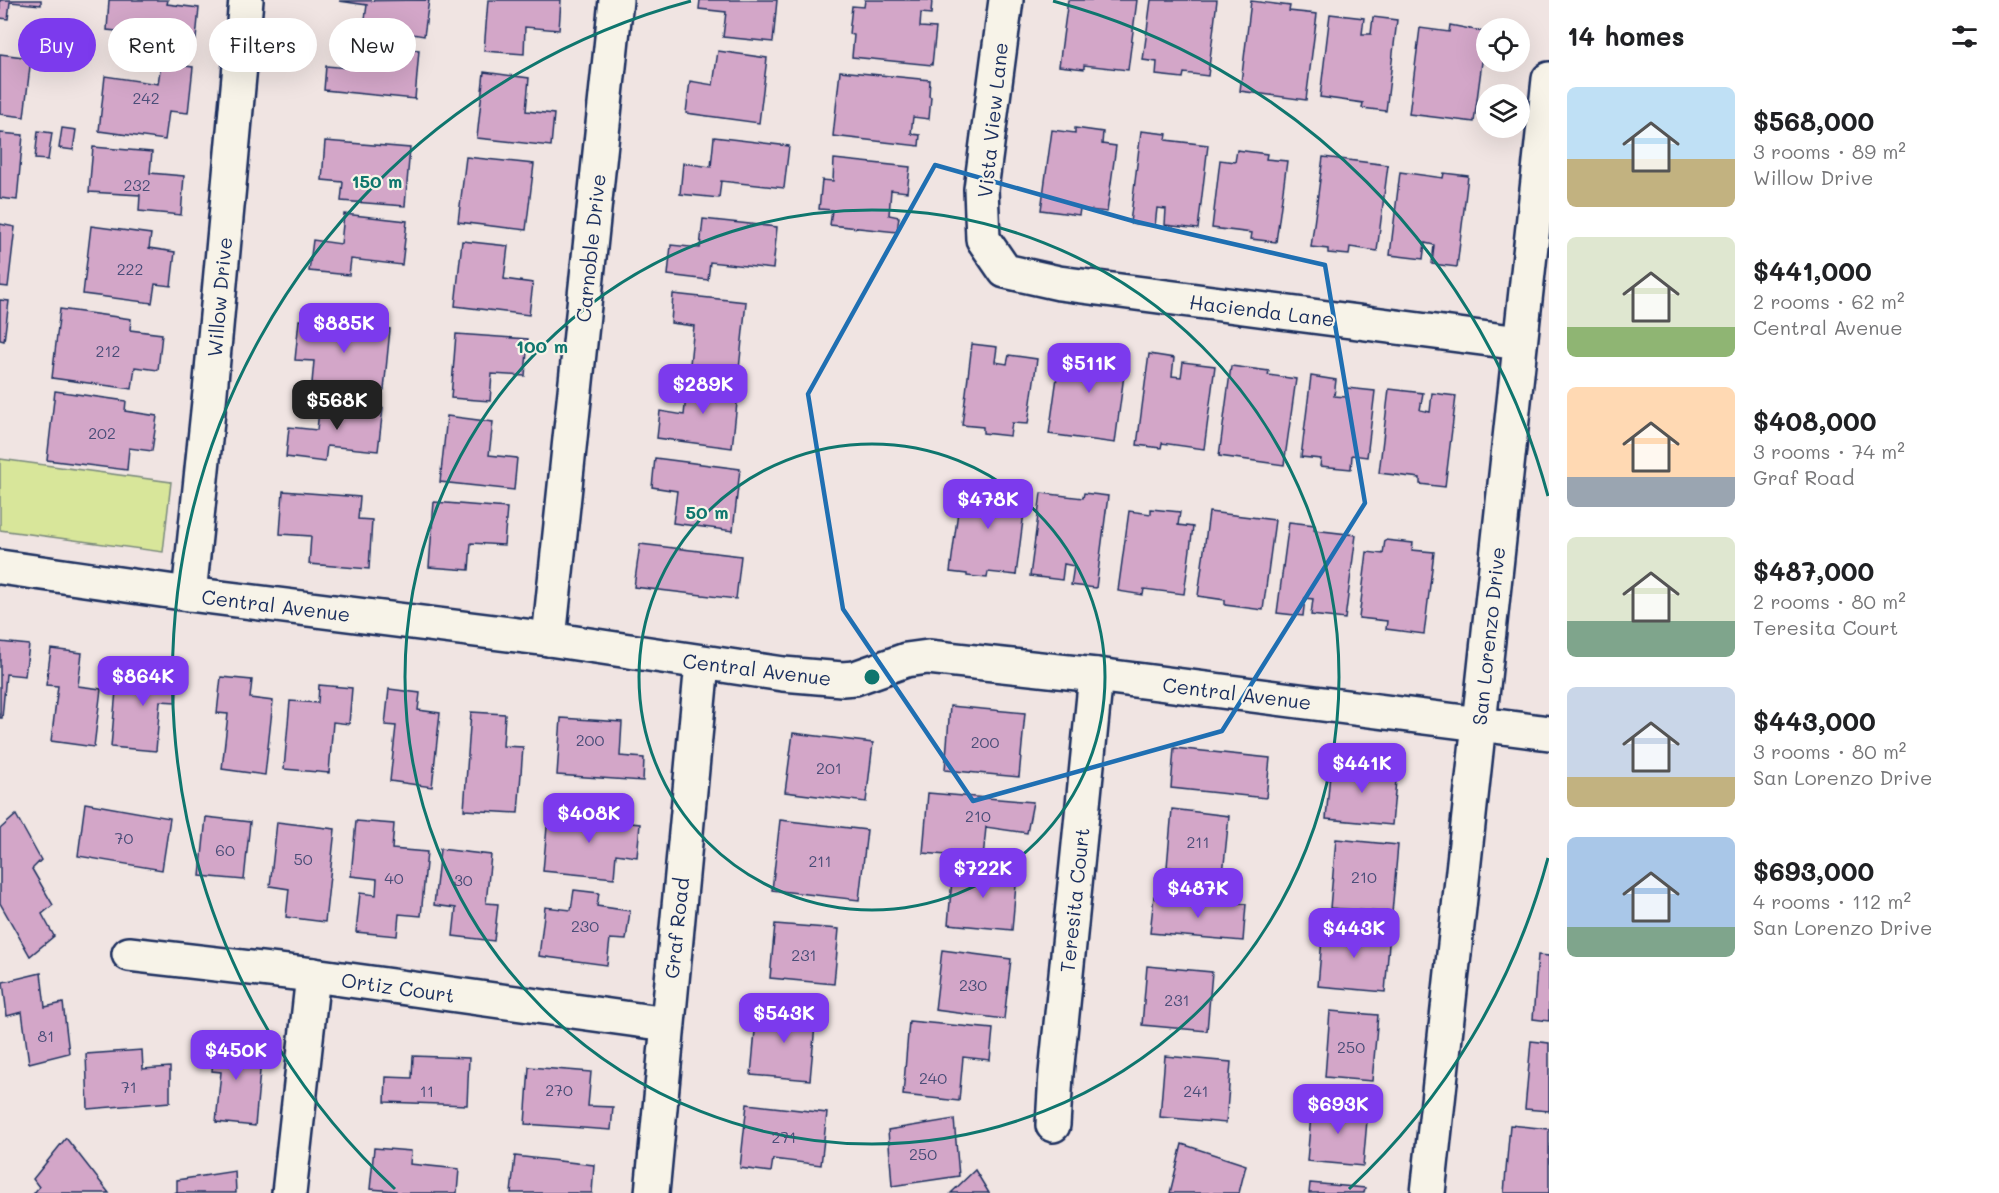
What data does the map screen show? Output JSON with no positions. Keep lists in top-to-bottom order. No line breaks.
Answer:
{"streets":{"street":["Vista View Lane","Carnoble Drive","Willow Drive","Hacienda Lane","Central Avenue","San Lorenzo Drive","Teresita Court","Graf Road","Ortiz Court"]},"crossings":[["Vista View Lane","Hacienda Lane"],["Carnoble Drive","Central Avenue"],["Willow Drive","Central Avenue"],["Hacienda Lane","San Lorenzo Drive"],["Central Avenue","San Lorenzo Drive"],["Central Avenue","Teresita Court"],["Central Avenue","Graf Road"],["Graf Road","Ortiz Court"]],"house_numbers":["242","232","222","212","202","200","200","201","210","70","211","60","50","211","210","40","30","230","231","230","231","81","250","240","71","270","11","241","271","250"],"page":{"heading":"14 homes","chip":["Buy","Rent","Filters","New"],"list":[{"name":"$568,000","note":"3 rooms · 89 m² · Willow Drive"},{"name":"$441,000","note":"2 rooms · 62 m² · Central Avenue"},{"name":"$408,000","note":"3 rooms · 74 m² · Graf Road"},{"name":"$487,000","note":"2 rooms · 80 m² · Teresita Court"},{"name":"$443,000","note":"3 rooms · 80 m² · San Lorenzo Drive"},{"name":"$693,000","note":"4 rooms · 112 m² · San Lorenzo Drive"}],"price":["$885K","$511K","$289K","$568K","$478K","$864K","$441K","$408K","$722K","$487K","$443K","$543K","$450K","$693K"]},"rings":["150 m","100 m","50 m"]}
